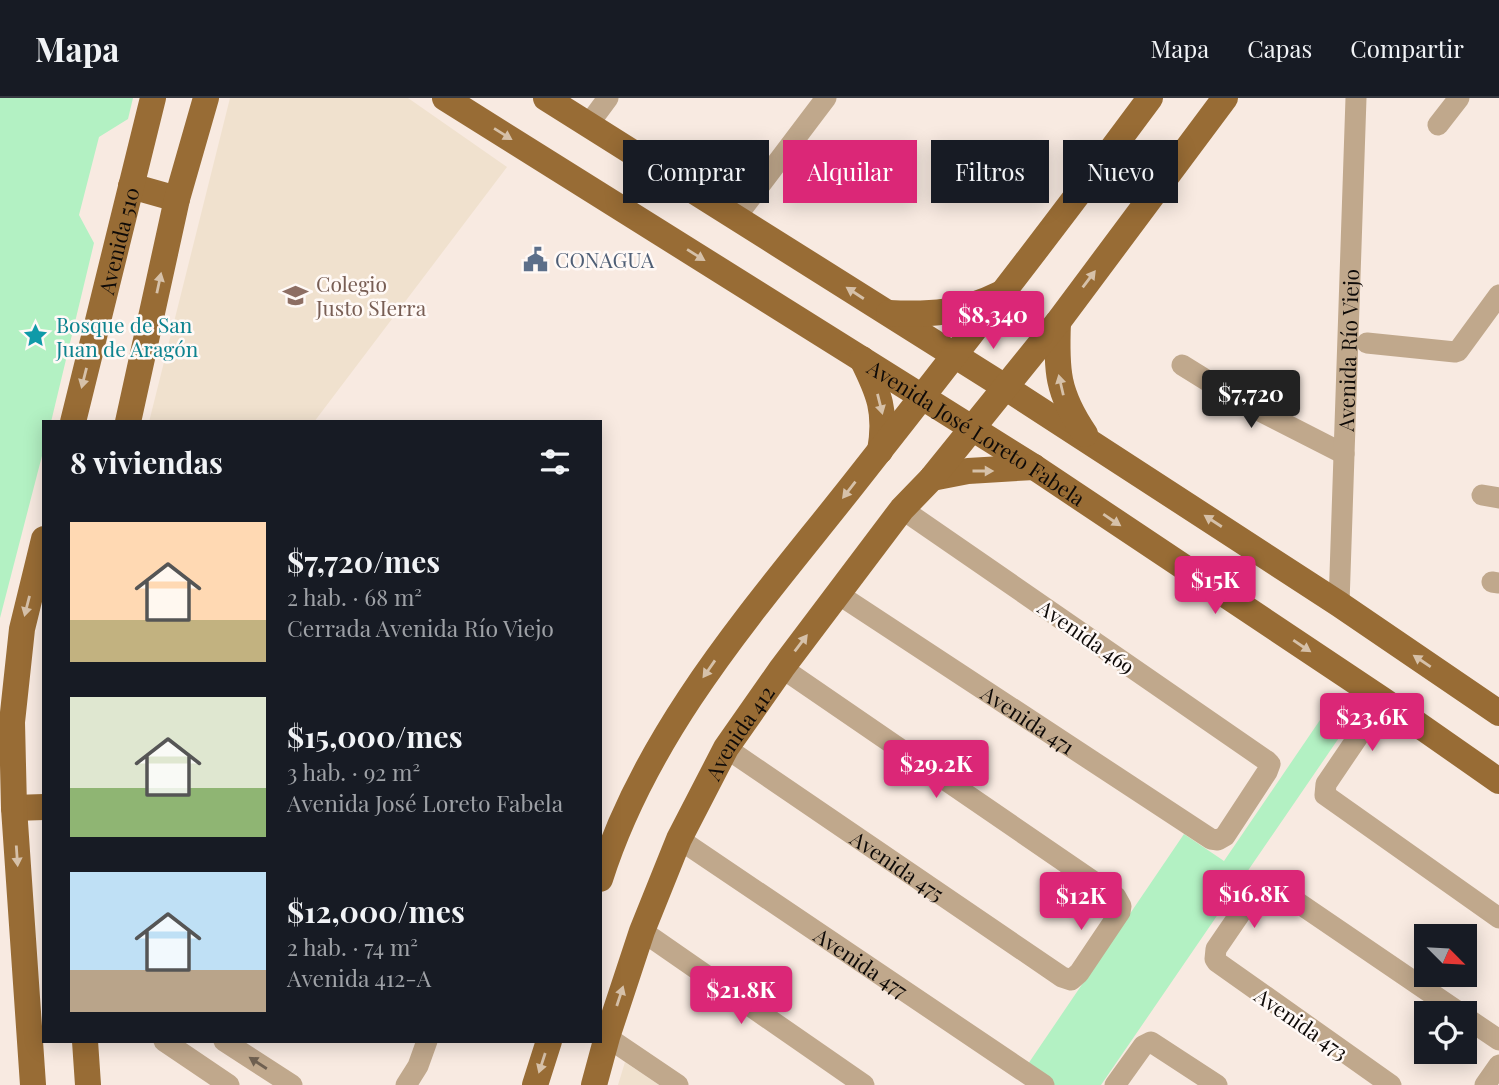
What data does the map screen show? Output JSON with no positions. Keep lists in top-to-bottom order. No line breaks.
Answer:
{"streets":{"main road":["Avenida 510","Avenida José Loreto Fabela","Avenida 412"],"street":["Avenida Río Viejo","Avenida 469","Avenida 471","Avenida 475","Avenida 477","Avenida 473"]},"crossings":[["Avenida José Loreto Fabela","Avenida 412"],["Avenida 469","Avenida 471"],["Avenida 469","Avenida 412"],["Avenida 471","Avenida 412"],["Avenida 412","Avenida 475"],["Avenida 412","Avenida 477"]],"places":{"public building":["CONAGUA"],"school or university":["Colegio Justo SIerra"],"place":["Bosque de San Juan de Aragón"]},"north":"bottom right","page":{"header":"Mapa","nav":["Mapa","Capas","Compartir"],"chip":["Comprar","Alquilar","Filtros","Nuevo"],"price":["$8,340","$7,720","$15K","$23.6K","$29.2K","$16.8K","$12K","$21.8K"],"heading":"8 viviendas","list":[{"name":"$7,720/mes","note":"2 hab. · 68 m² · Cerrada Avenida Río Viejo"},{"name":"$15,000/mes","note":"3 hab. · 92 m² · Avenida José Loreto Fabela"},{"name":"$12,000/mes","note":"2 hab. · 74 m² · Avenida 412-A"}]}}
